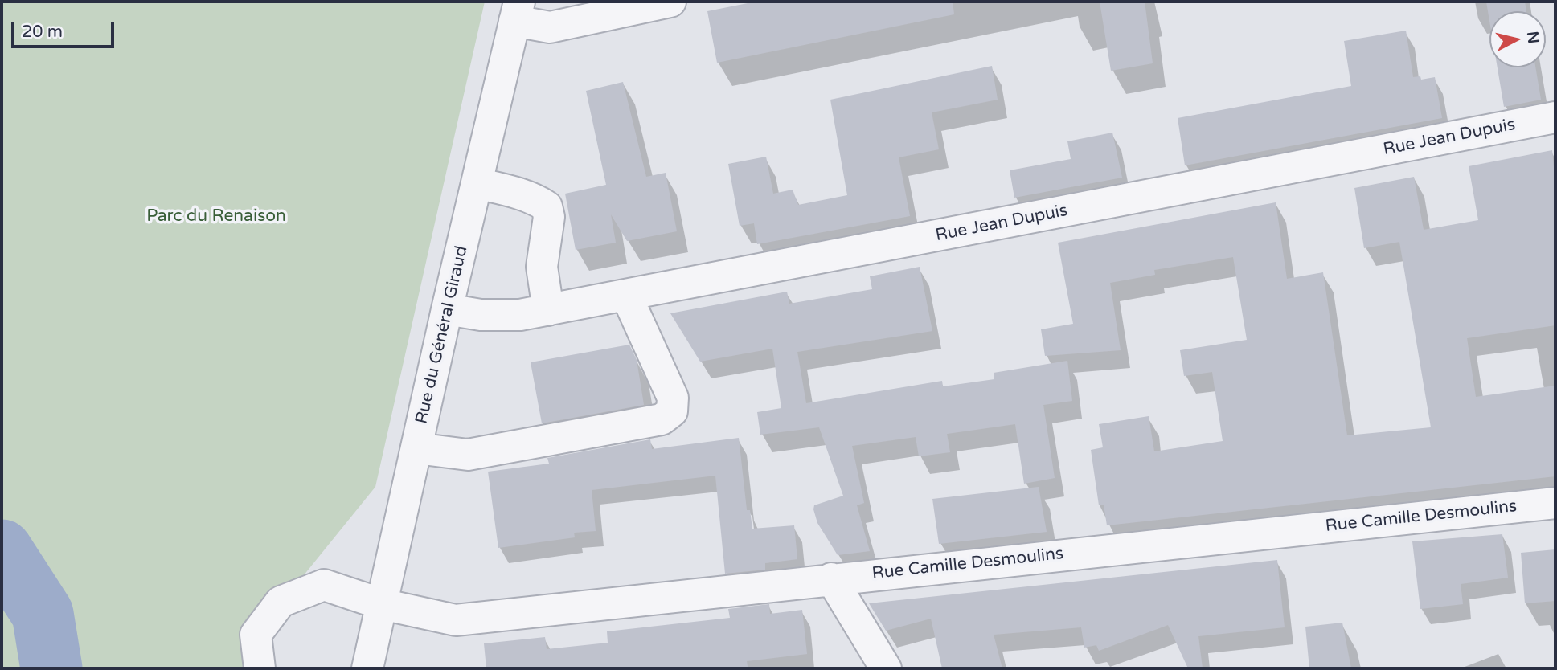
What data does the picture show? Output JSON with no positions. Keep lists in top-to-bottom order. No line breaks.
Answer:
{"streets":{"street":["Rue Jean Dupuis","Rue du Général Giraud","Rue Camille Desmoulins"]},"crossings":[["Rue Jean Dupuis","Rue du Général Giraud"],["Rue du Général Giraud","Rue Camille Desmoulins"]],"parks":["Parc du Renaison"],"scale_bar":"20 m","north":"right"}
